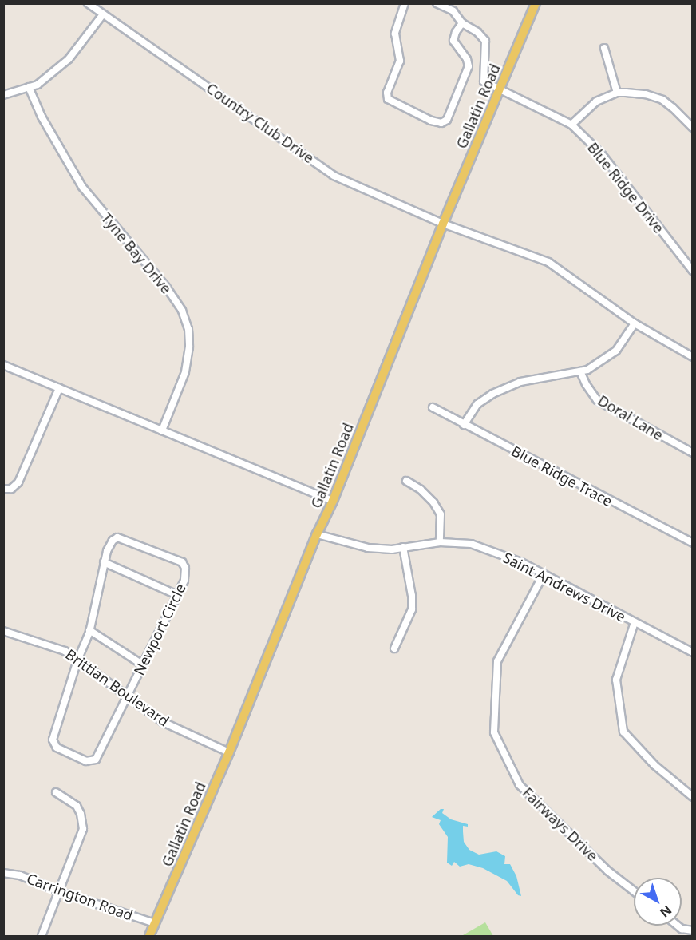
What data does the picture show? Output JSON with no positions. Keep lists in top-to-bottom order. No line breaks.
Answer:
{"streets":{"main road":["Gallatin Road"],"street":["Country Club Drive","Blue Ridge Drive","Tyne Bay Drive","Doral Lane","Blue Ridge Trace","Saint Andrews Drive","Newport Circle","Brittian Boulevard","Fairways Drive","Carrington Road"]},"crossings":[["Gallatin Road","Country Club Drive"],["Gallatin Road","Blue Ridge Drive"],["Gallatin Road","Saint Andrews Drive"],["Gallatin Road","Brittian Boulevard"],["Gallatin Road","Carrington Road"],["Saint Andrews Drive","Fairways Drive"],["Newport Circle","Brittian Boulevard"]],"north":"bottom right"}
